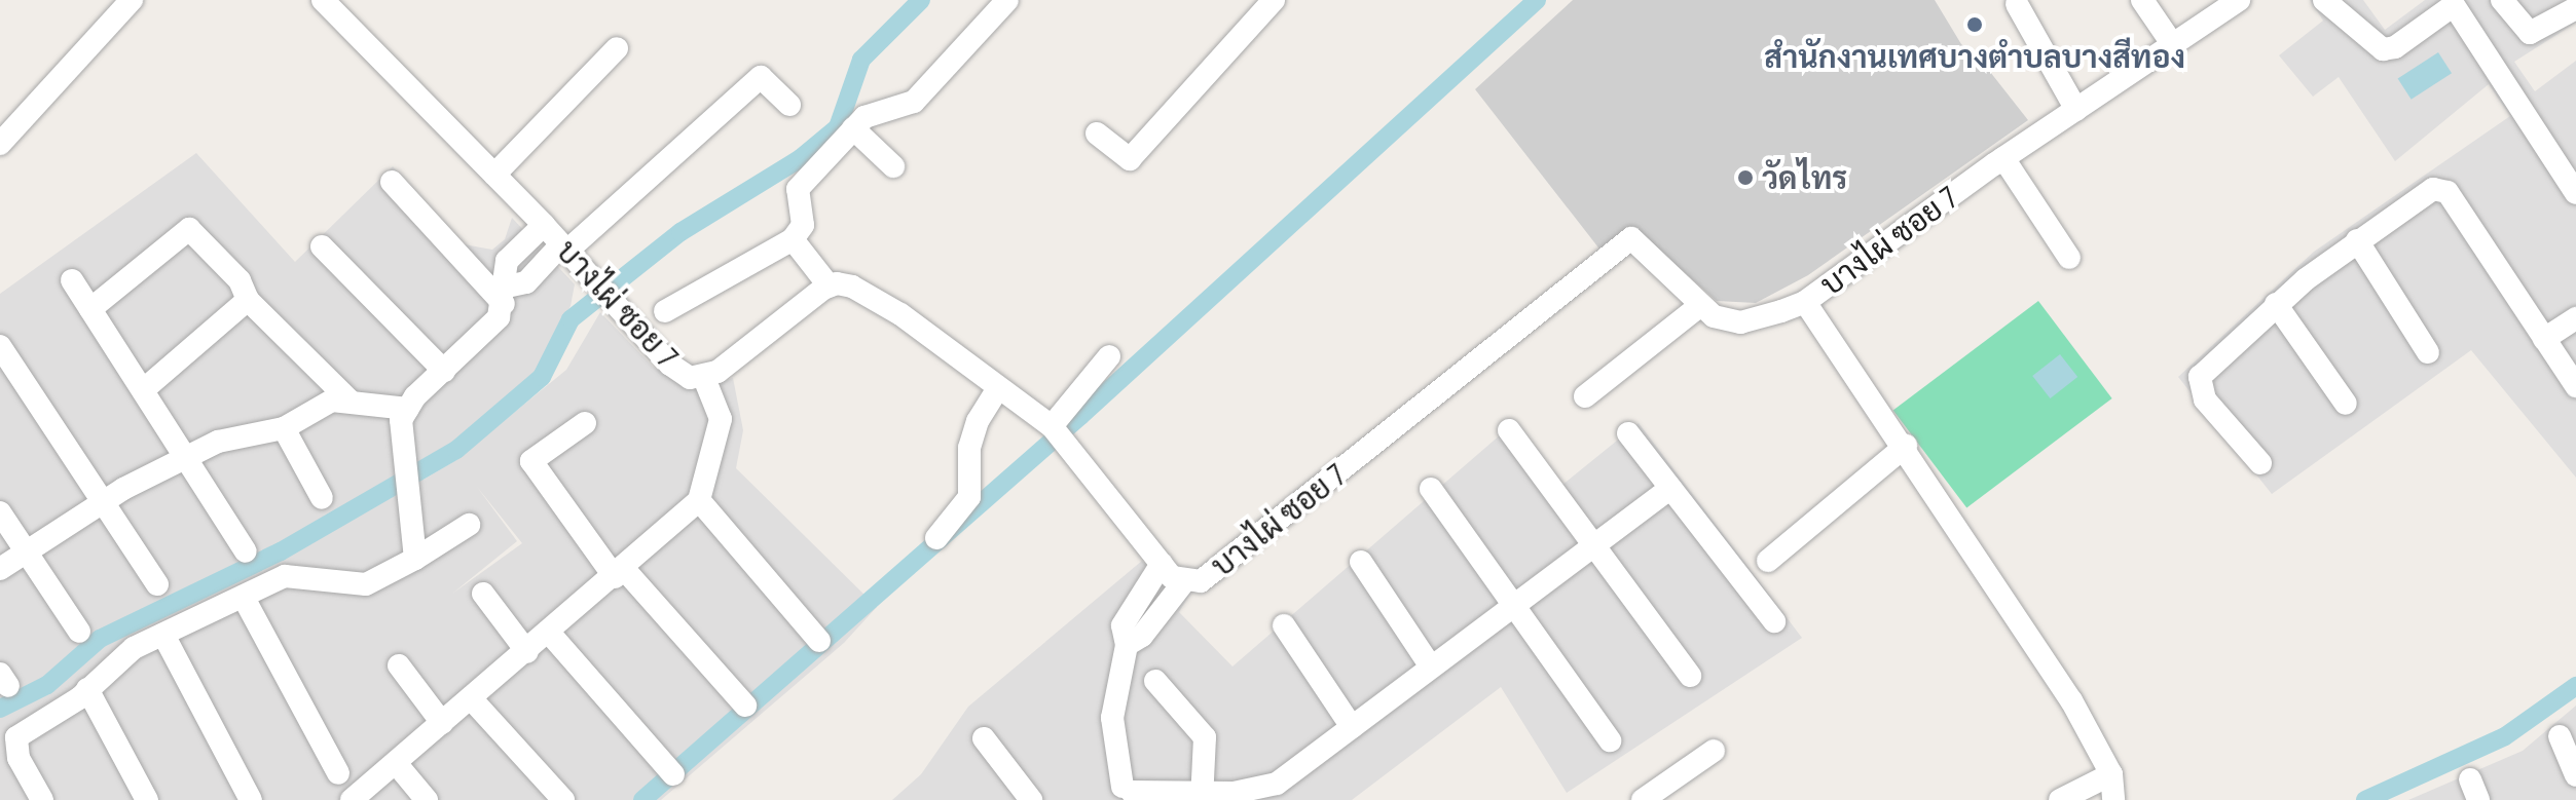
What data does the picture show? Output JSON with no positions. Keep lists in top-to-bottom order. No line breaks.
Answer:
{"streets":{"street":["บางไผ่ ซอย 7"]},"places":["สำนักงานเทศบางตำบลบางสีทอง","วัดไทร"]}
